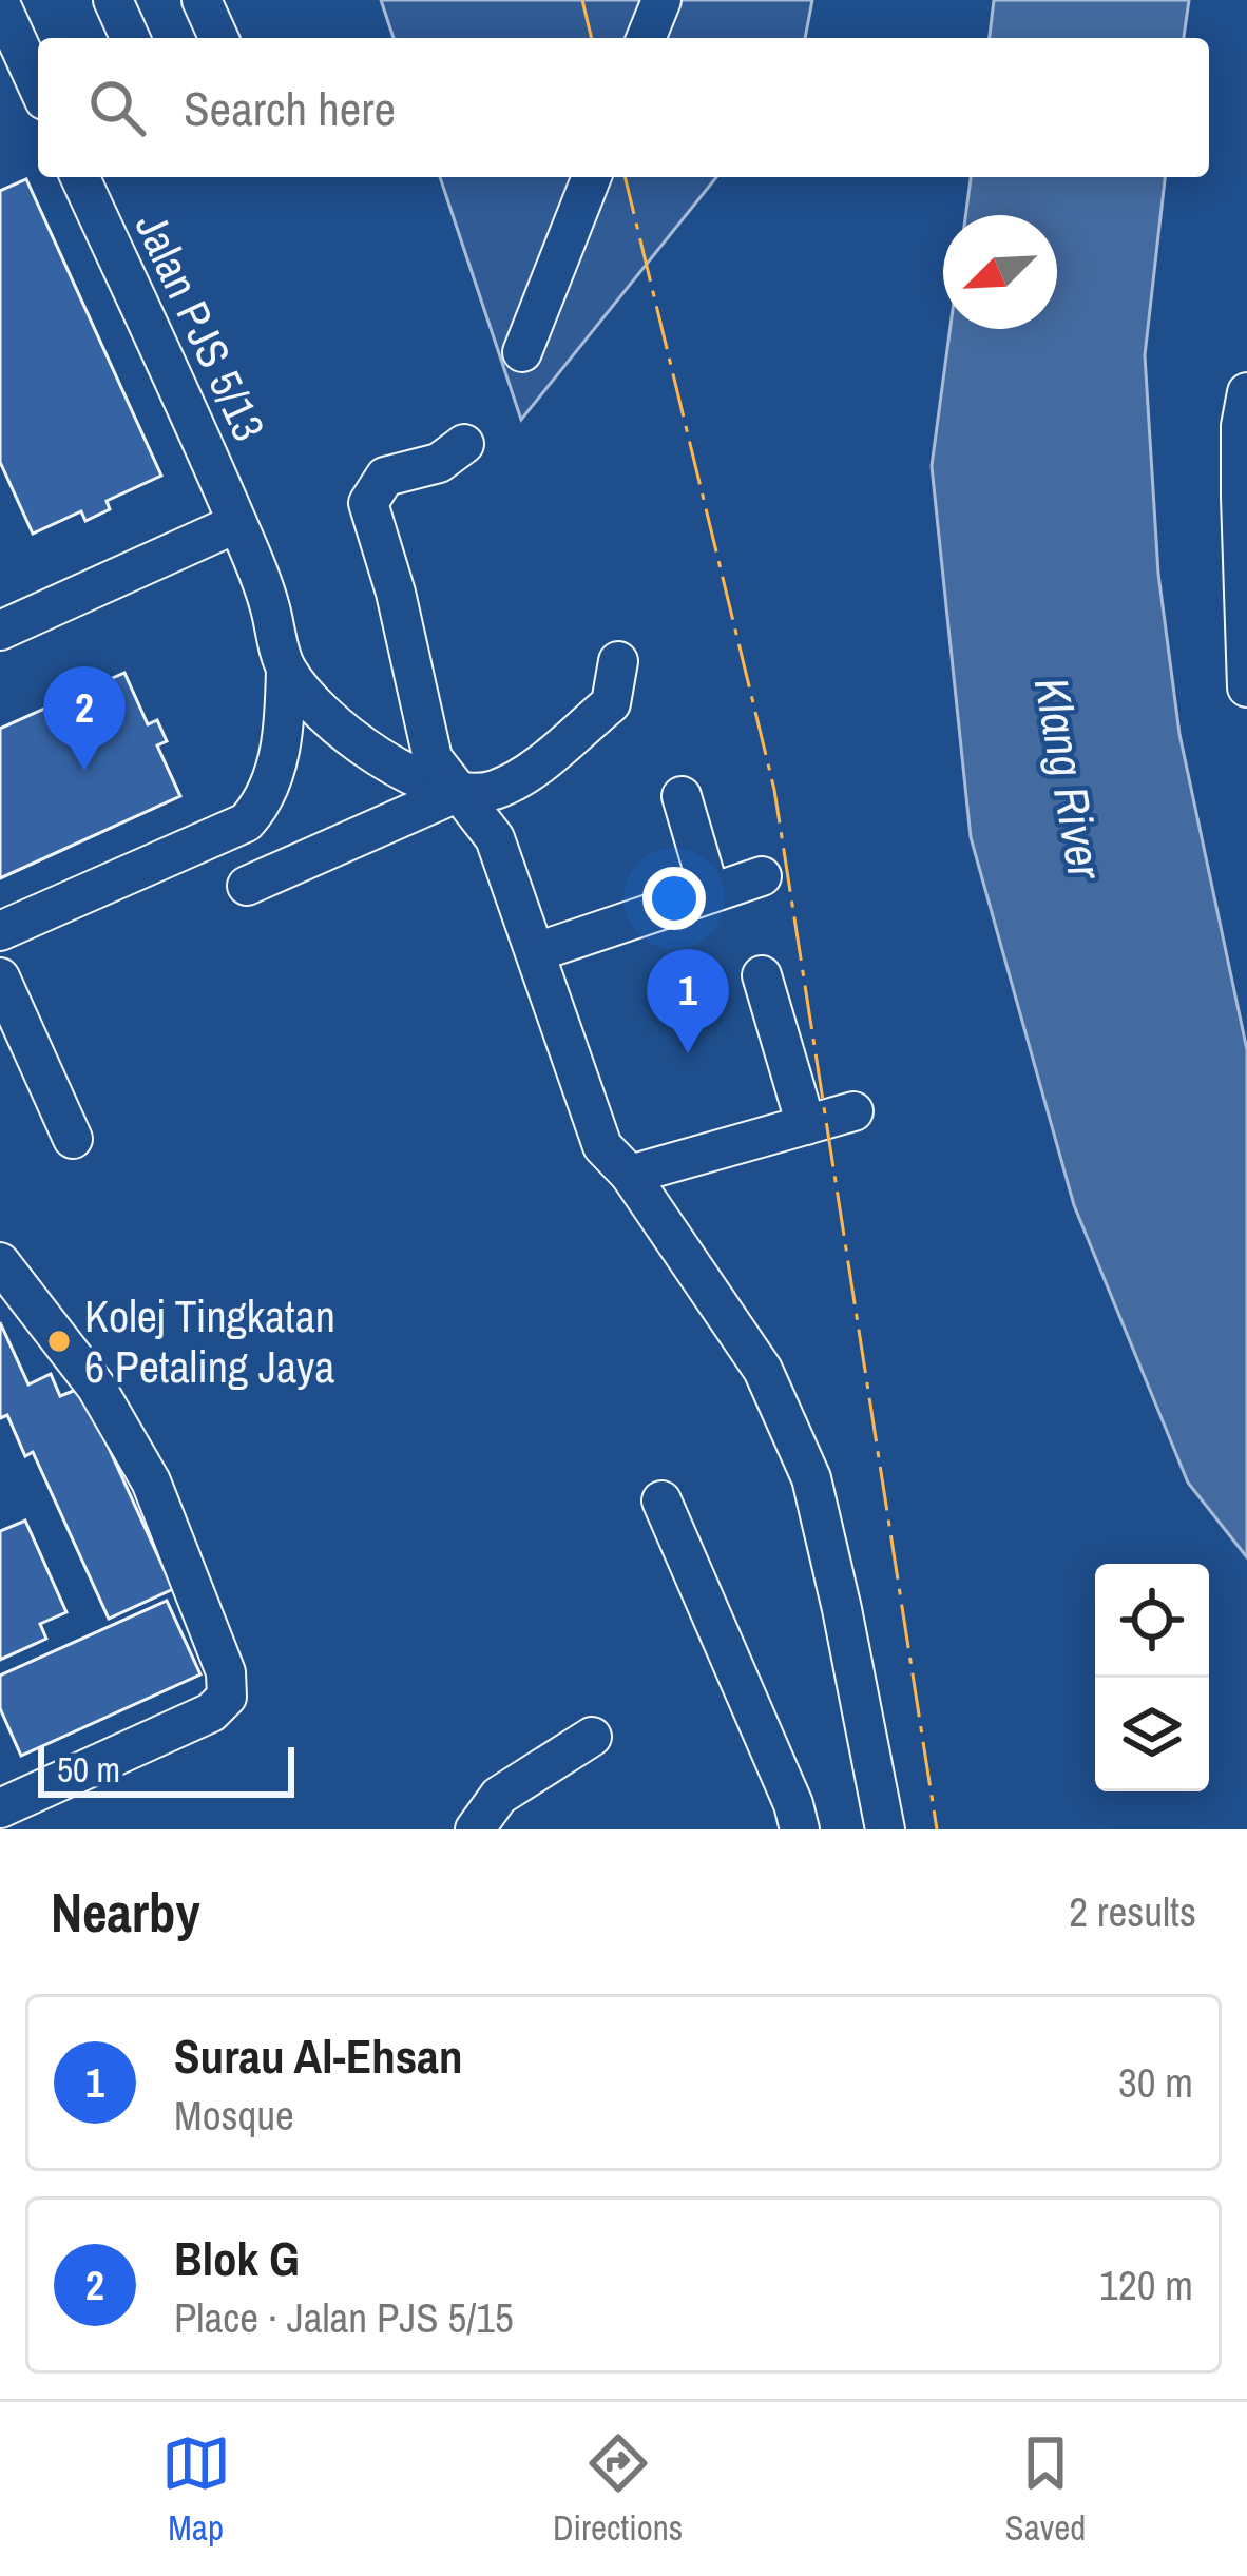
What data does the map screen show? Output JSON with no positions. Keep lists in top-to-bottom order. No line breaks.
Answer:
{"streets":{"street":["Jalan PJS 5/13"]},"water":["Klang River"],"places":["Kolej Tingkatan 6 Petaling Jaya"],"scale_bar":"50 m","north":"bottom left","page":{"search":"Search here","pins":["2","1"],"scale":"50 m","heading":["Nearby","2 results"],"list":[{"mark":"1","name":"Surau Al-Ehsan","note":"Mosque","value":"30 m"},{"mark":"2","name":"Blok G","note":"Place · Jalan PJS 5/15","value":"120 m"}],"nav":["Map","Directions","Saved"]}}
